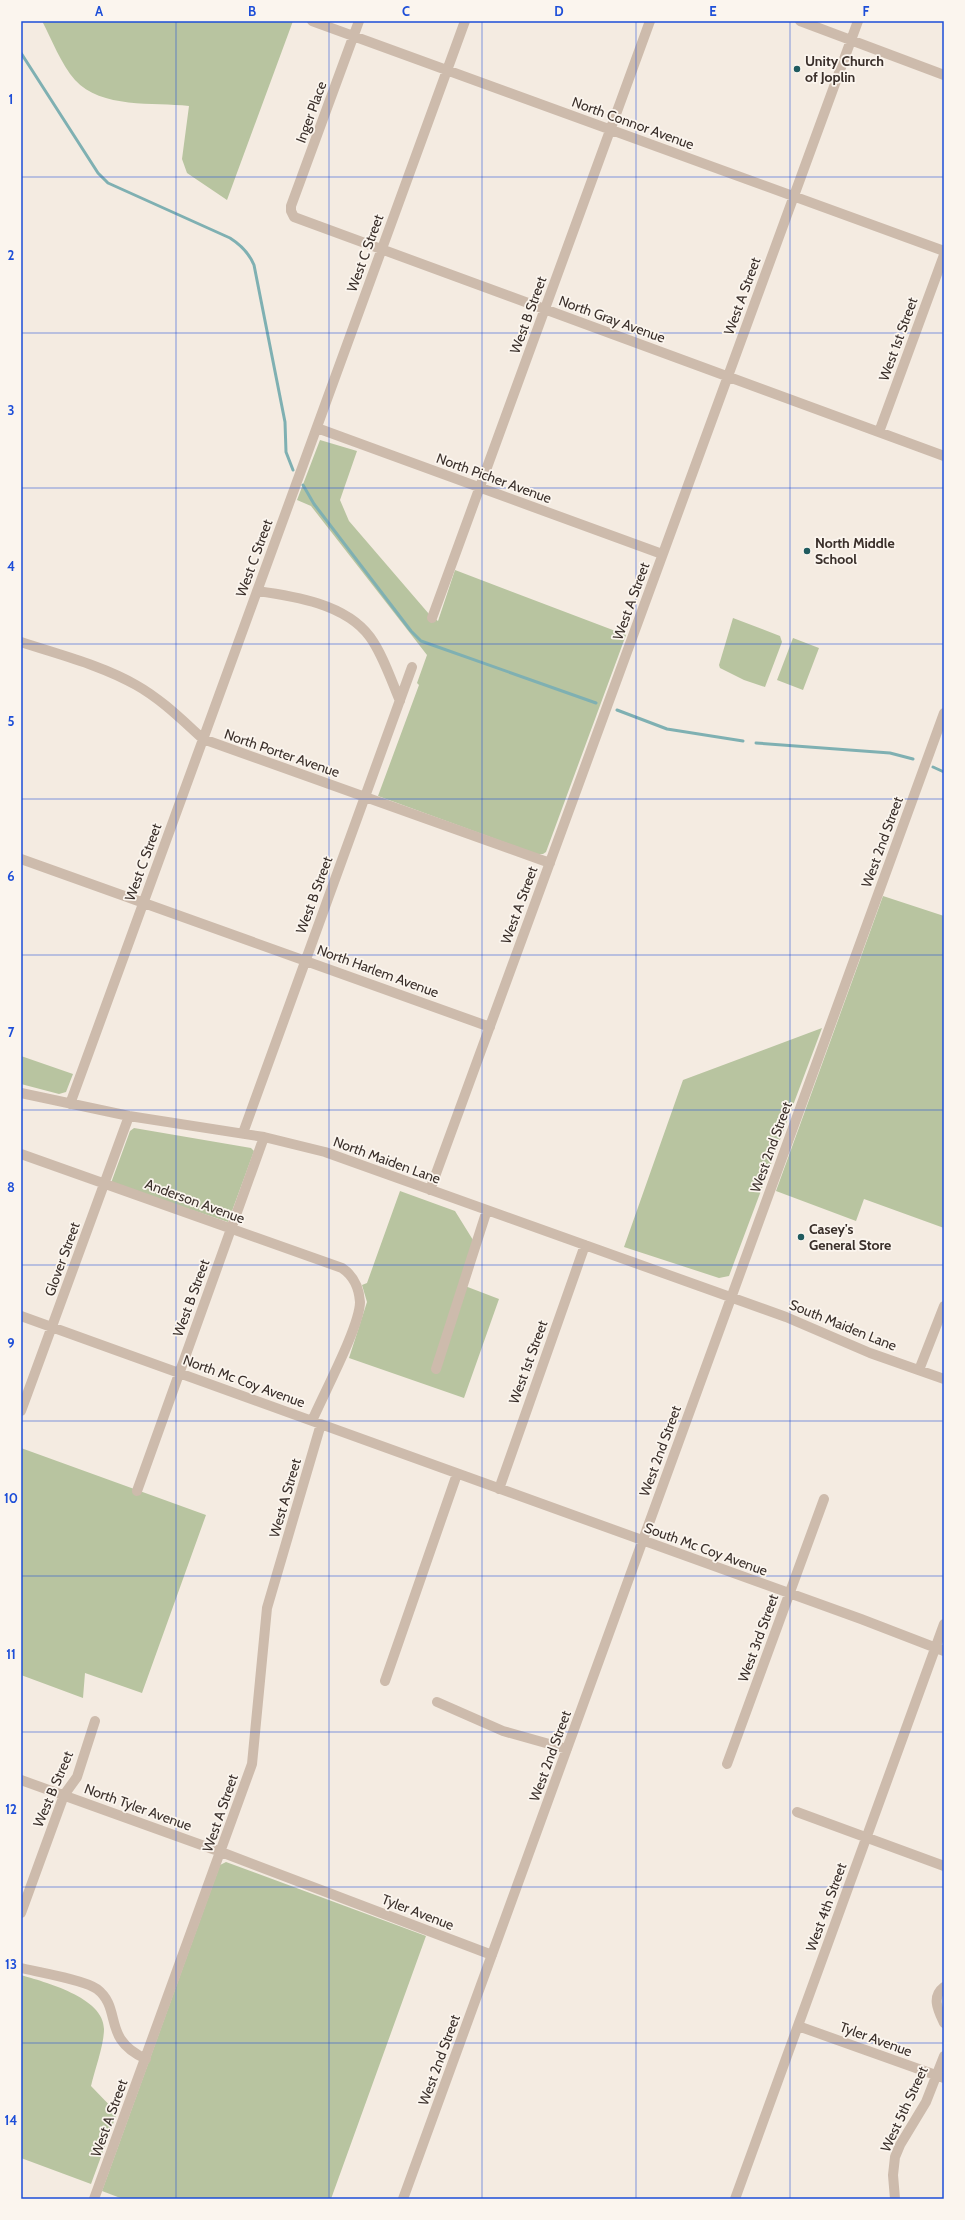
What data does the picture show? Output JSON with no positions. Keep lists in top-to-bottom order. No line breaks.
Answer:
{"streets":{"street":["Inger Place","North Connor Avenue","West C Street","West A Street","West B Street","North Gray Avenue","West 1st Street","North Picher Avenue","North Porter Avenue","West 2nd Street","North Harlem Avenue","North Maiden Lane","Anderson Avenue","Glover Street","South Maiden Lane","North Mc Coy Avenue","South Mc Coy Avenue","West 3rd Street","North Tyler Avenue","West 4th Street","Tyler Avenue","West 5th Street"]},"crossings":[["Inger Place","North Connor Avenue"],["Inger Place","North Gray Avenue"],["North Connor Avenue","West C Street"],["North Connor Avenue","West A Street"],["North Connor Avenue","West B Street"],["West C Street","North Gray Avenue"],["West C Street","North Picher Avenue"],["West C Street","North Porter Avenue"],["West C Street","North Harlem Avenue"],["West C Street","North Maiden Lane"],["West A Street","North Gray Avenue"],["West A Street","North Picher Avenue"],["West A Street","North Porter Avenue"],["West A Street","North Harlem Avenue"],["West A Street","North Maiden Lane"],["West A Street","Anderson Avenue"],["West A Street","North Mc Coy Avenue"],["West A Street","North Tyler Avenue"],["West B Street","North Gray Avenue"],["West B Street","North Picher Avenue"],["West B Street","North Porter Avenue"],["West B Street","North Harlem Avenue"],["West B Street","North Maiden Lane"],["West B Street","Anderson Avenue"],["West B Street","North Mc Coy Avenue"],["West B Street","North Tyler Avenue"],["North Gray Avenue","West 1st Street"],["West 1st Street","North Maiden Lane"],["West 1st Street","South Mc Coy Avenue"],["West 2nd Street","North Maiden Lane"],["West 2nd Street","South Maiden Lane"],["West 2nd Street","South Mc Coy Avenue"],["West 2nd Street","Tyler Avenue"],["North Maiden Lane","Glover Street"],["North Maiden Lane","South Maiden Lane"],["Anderson Avenue","Glover Street"],["Glover Street","North Mc Coy Avenue"],["North Mc Coy Avenue","South Mc Coy Avenue"],["South Mc Coy Avenue","West 3rd Street"],["South Mc Coy Avenue","West 4th Street"],["North Tyler Avenue","Tyler Avenue"],["West 4th Street","Tyler Avenue"],["Tyler Avenue","West 5th Street"]],"places":["Unity Church of Joplin","North Middle School","Casey's General Store"],"grid":{"columns":["A","B","C","D","E","F"],"rows":["1","2","3","4","5","6","7","8","9","10","11","12","13","14"]}}
